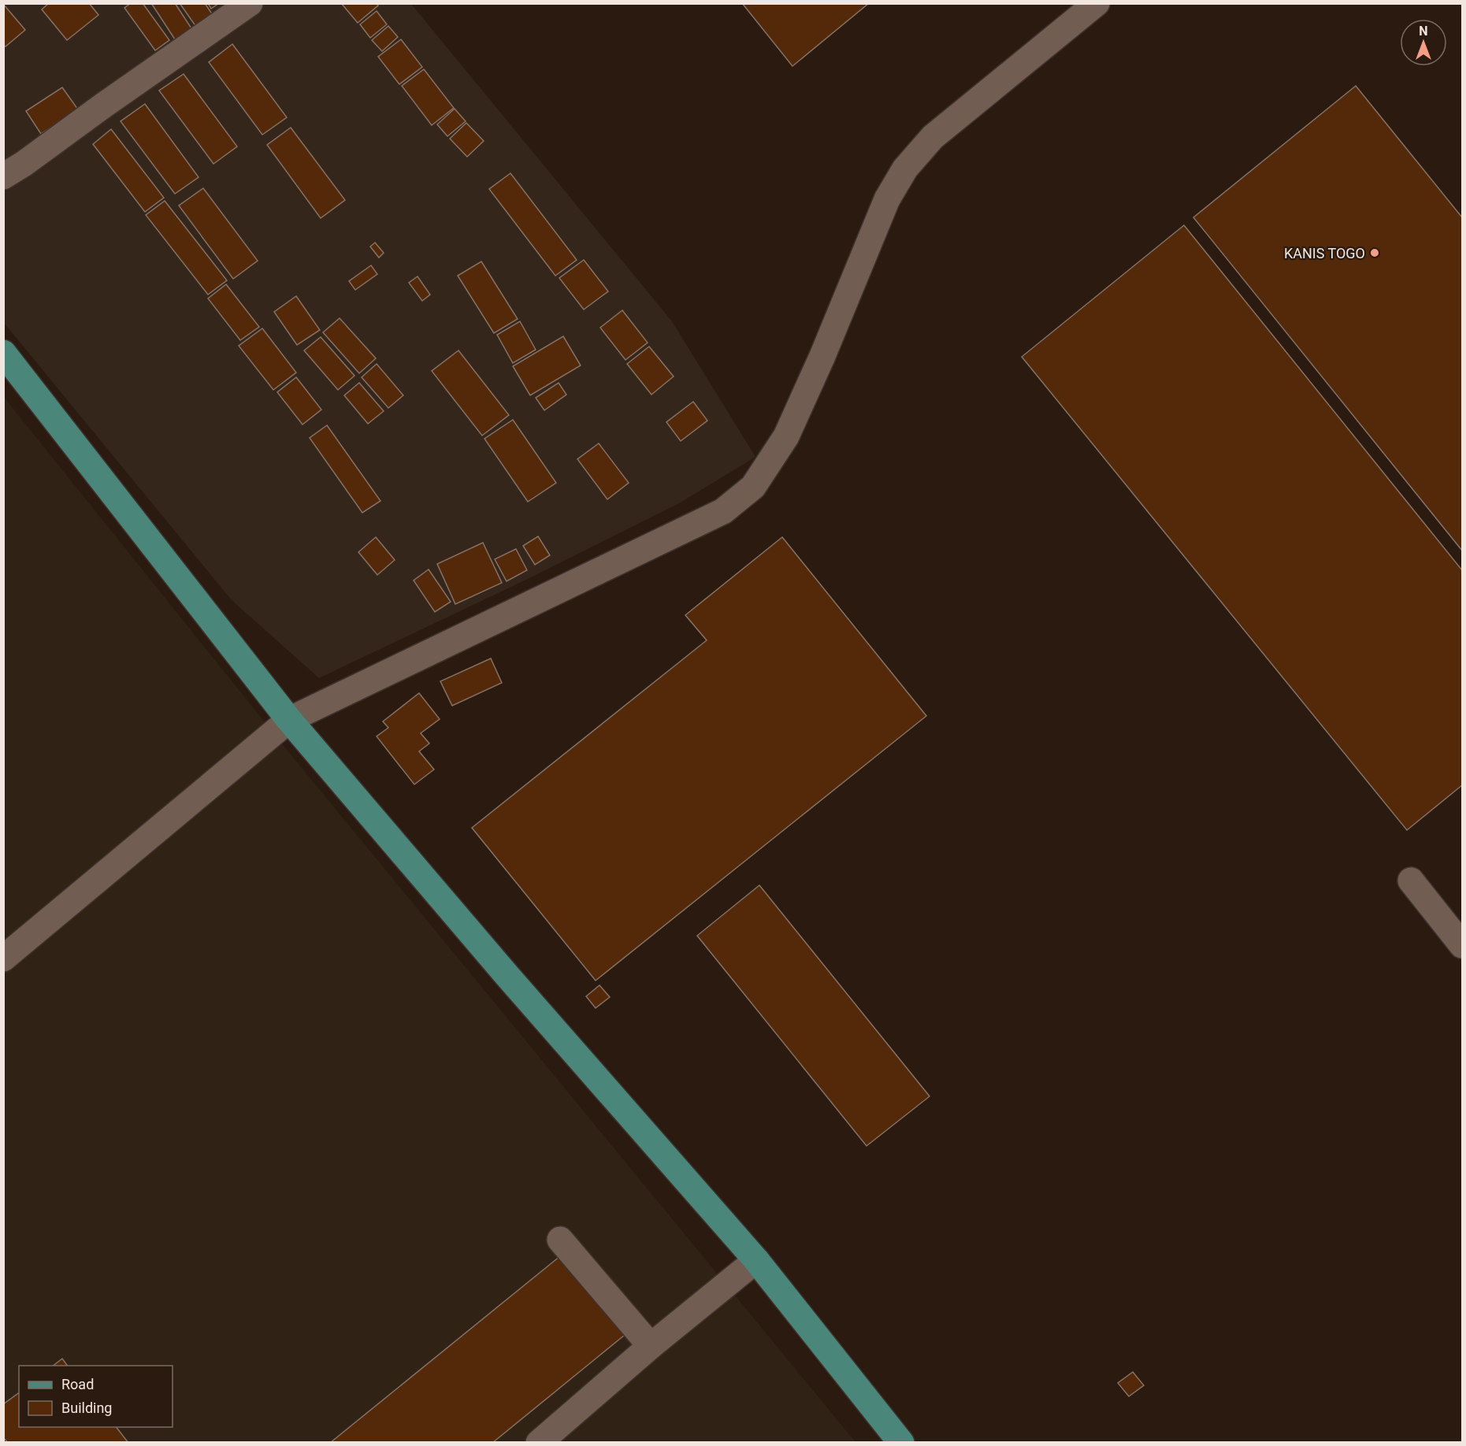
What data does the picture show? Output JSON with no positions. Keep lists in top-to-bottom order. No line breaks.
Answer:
{"places":["KANIS TOGO"],"legend":["Road","Building"],"north":"top"}
